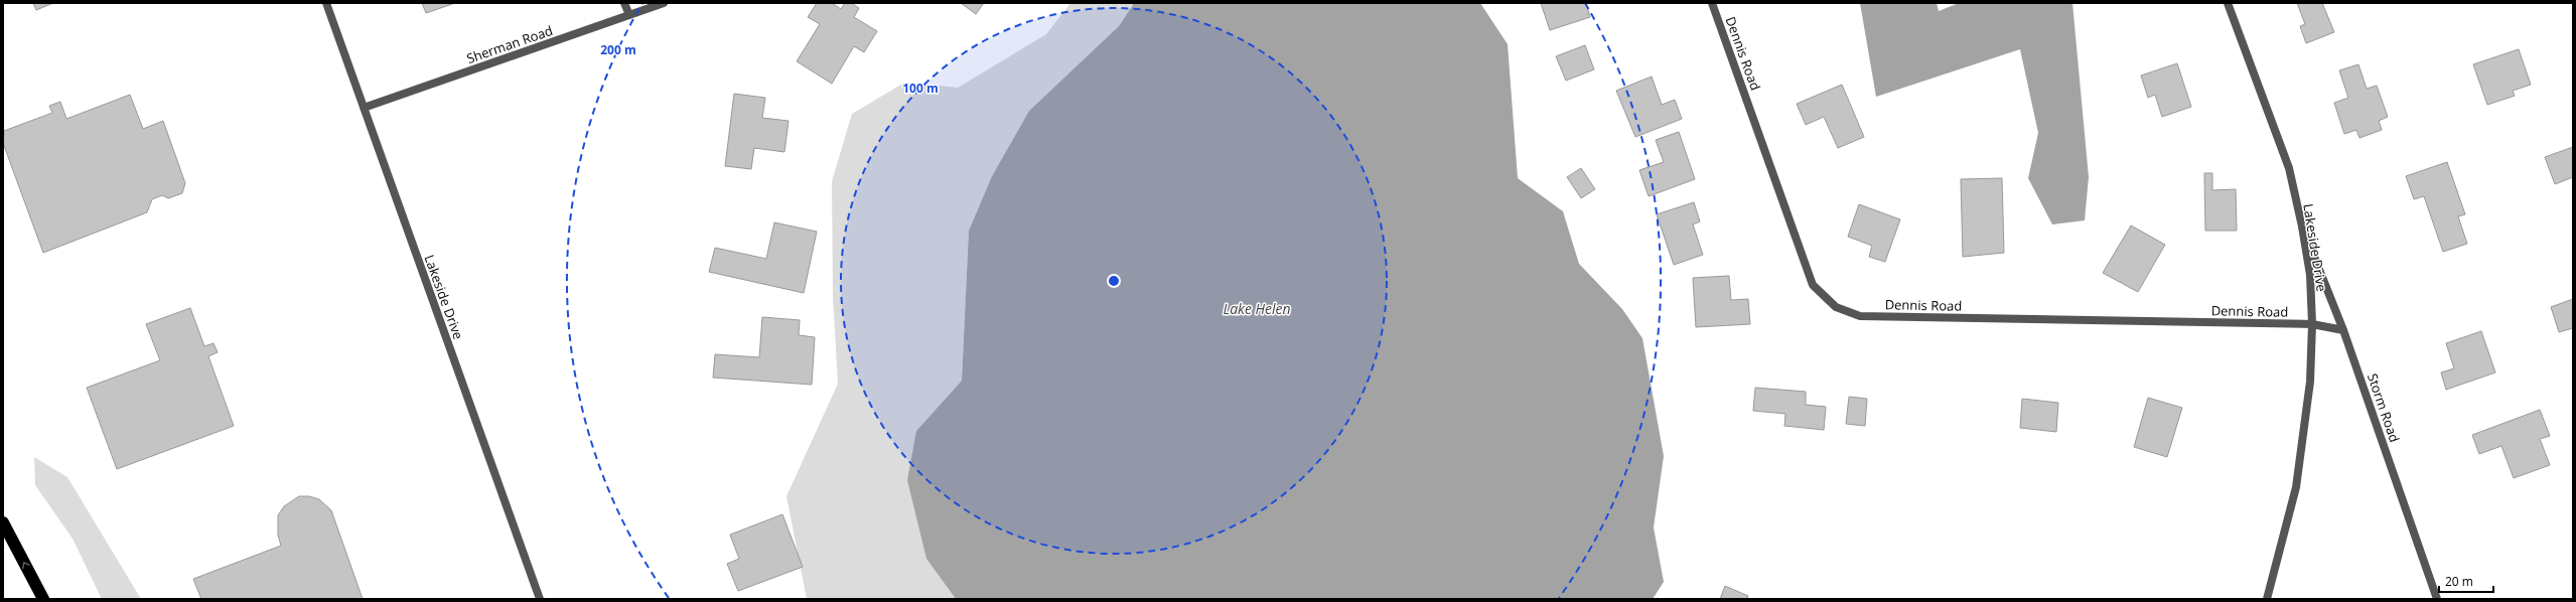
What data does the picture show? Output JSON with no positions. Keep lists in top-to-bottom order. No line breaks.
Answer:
{"streets":{"street":["Sherman Road","Dennis Road","Lakeside Drive","Storm Road"]},"crossings":[["Sherman Road","Lakeside Drive"],["Dennis Road","Lakeside Drive"],["Dennis Road","Storm Road"],["Lakeside Drive","Storm Road"]],"water":["Lake Helen"],"scale_bar":"20 m","rings":["200 m","100 m"]}
